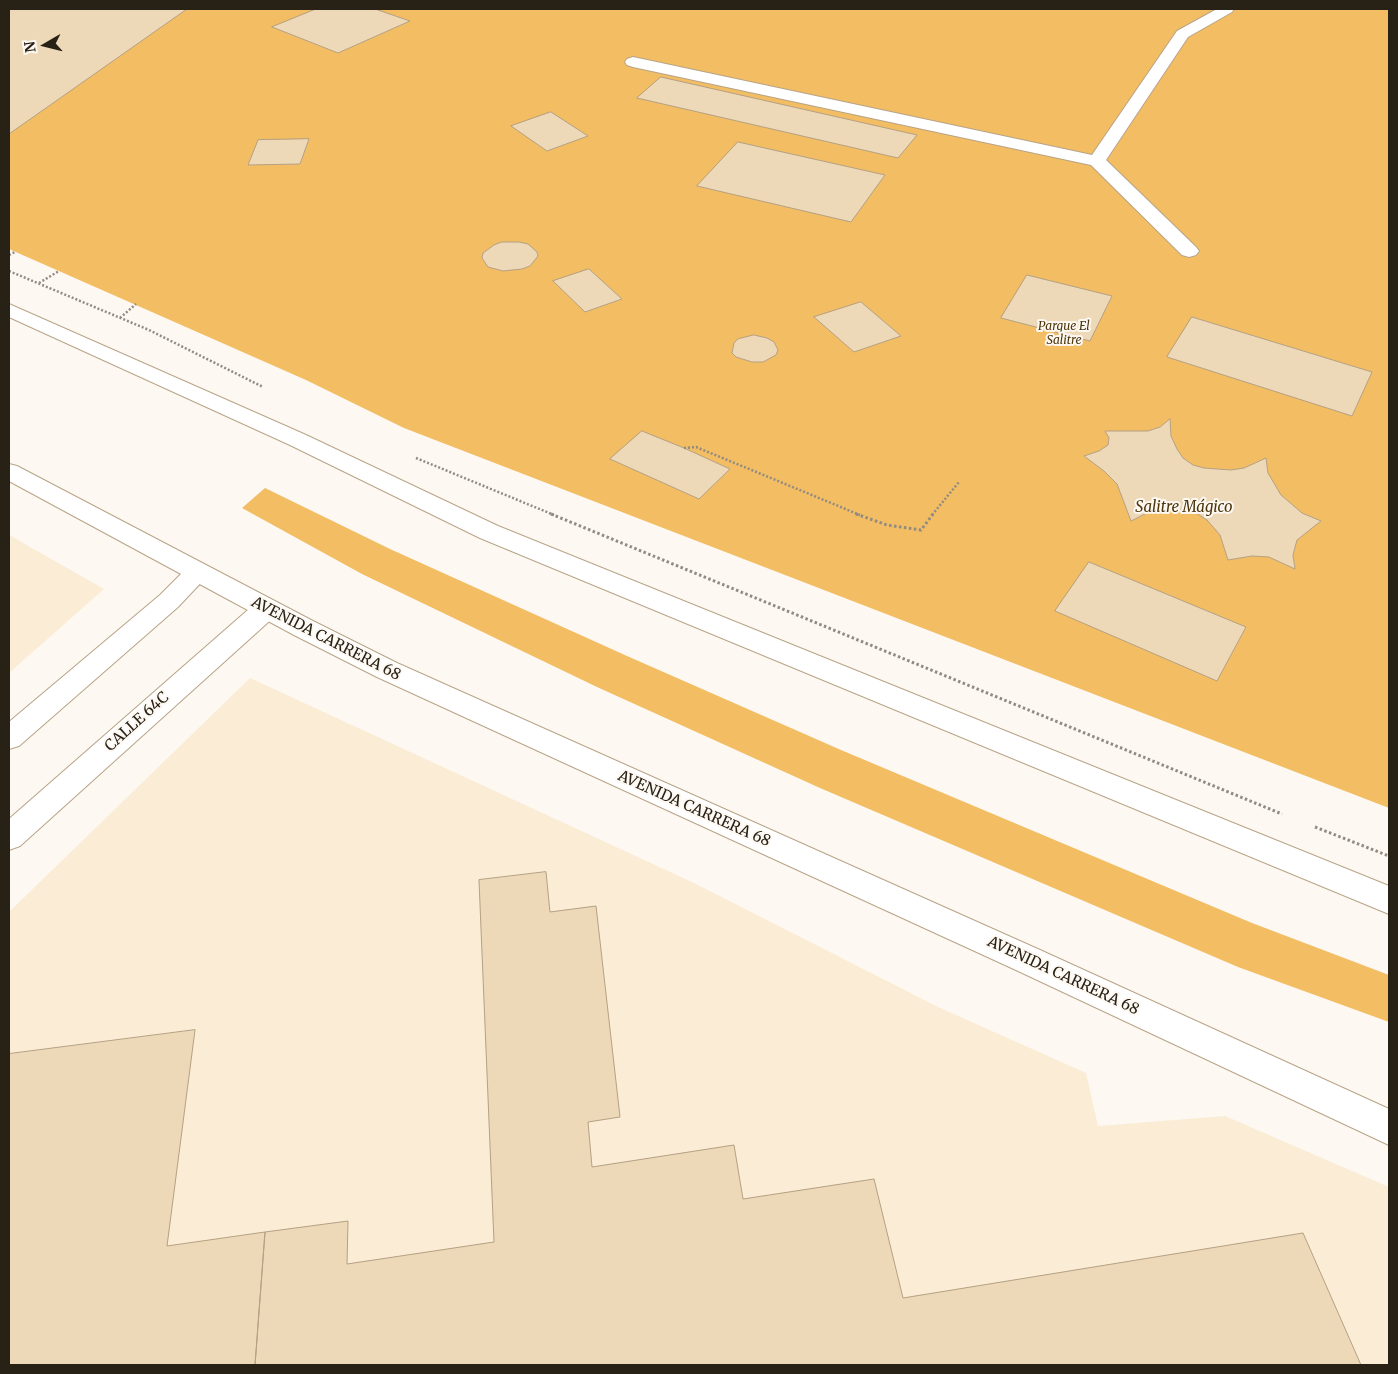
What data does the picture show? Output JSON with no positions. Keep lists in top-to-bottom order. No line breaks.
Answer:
{"streets":{"main road":["AVENIDA CARRERA 68","CALLE 64C"]},"crossings":[["AVENIDA CARRERA 68","CALLE 64C"]],"parks":["Parque El Salitre","Salitre Mágico"],"north":"left"}
